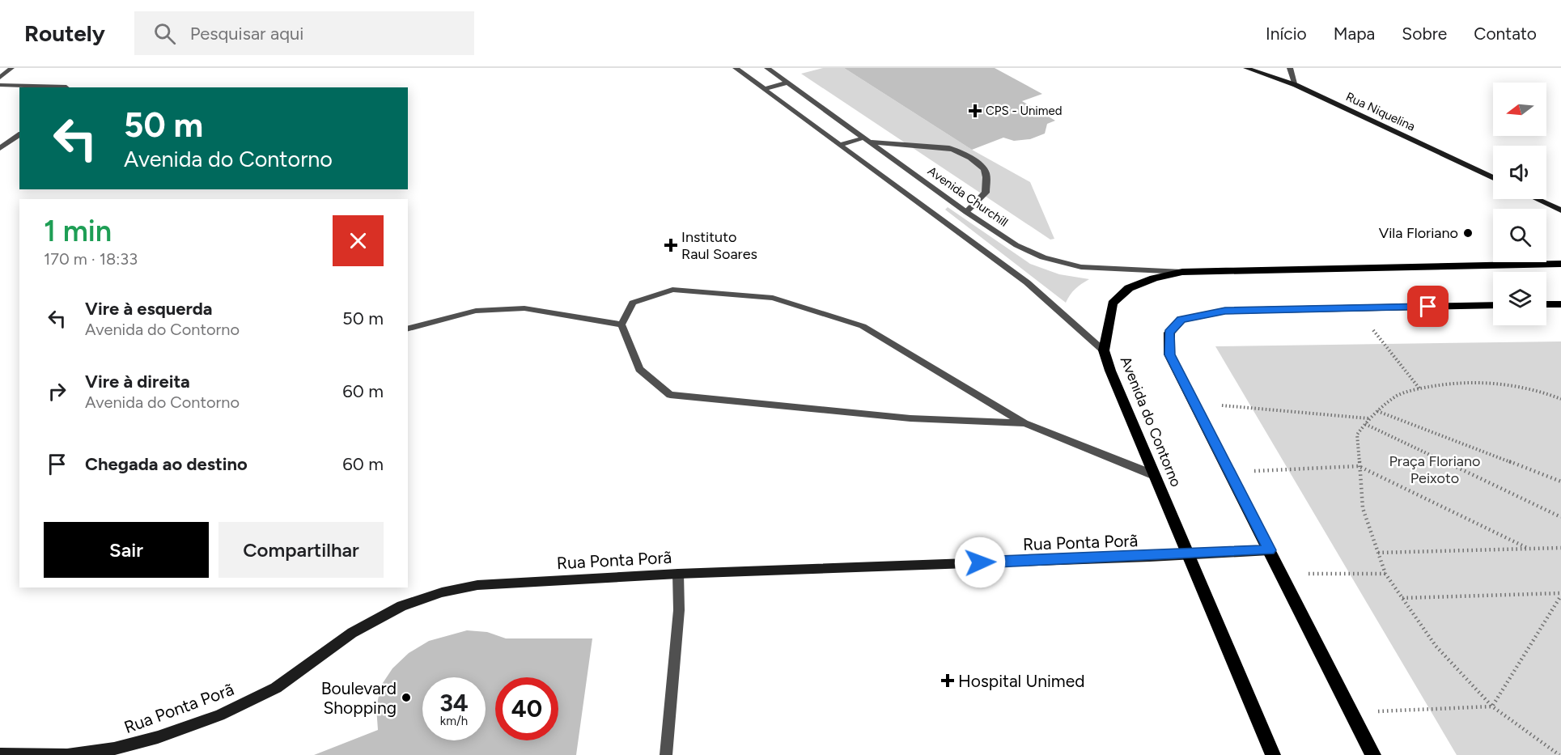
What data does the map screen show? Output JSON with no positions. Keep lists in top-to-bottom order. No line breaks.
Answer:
{"streets":{"main road":["Avenida do Contorno"],"street":["Rua Niquelina","Avenida Churchill","Rua Ponta Porã"]},"crossings":[["Avenida Churchill","Avenida do Contorno"],["Avenida do Contorno","Rua Ponta Porã"]],"parks":["Praça Floriano Peixoto"],"places":{"health":["CPS - Unimed","Instituto Raul Soares","Hospital Unimed"],"other":["Vila Floriano","Boulevard Shopping"]},"north":"left","page":{"header":"Routely","search":"Pesquisar aqui","nav":["Início","Mapa","Sobre","Contato"],"turn":["50 m","Avenida do Contorno"],"heading":["1 min","170 m · 18:33"],"list":[{"name":"Vire à esquerda","note":"Avenida do Contorno","value":"50 m"},{"name":"Vire à direita","note":"Avenida do Contorno","value":"60 m"},{"name":"Chegada ao destino","value":"60 m"}],"buttons":["Sair","Compartilhar"],"speed":"34 km/h","limit":"40"}}
